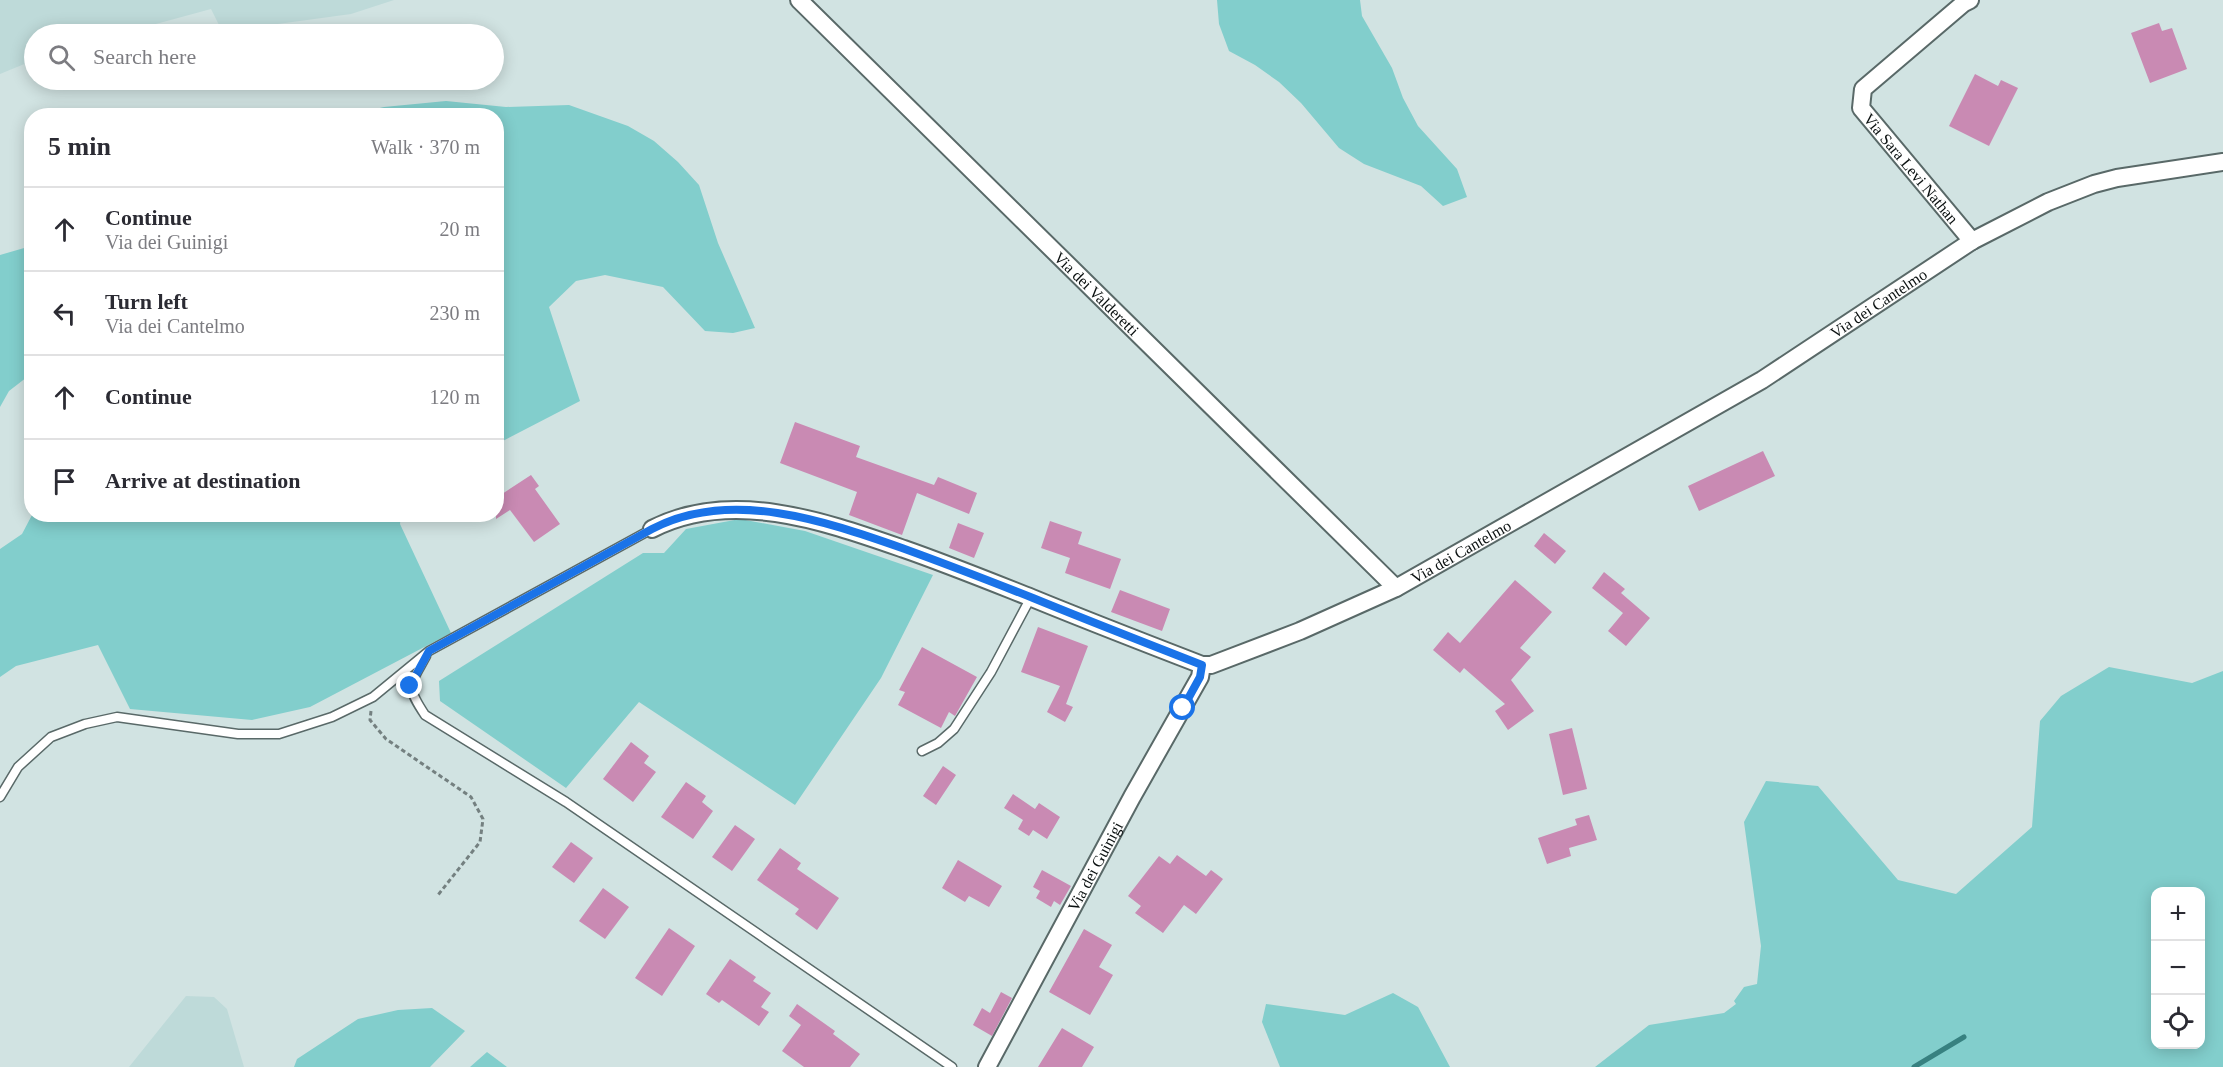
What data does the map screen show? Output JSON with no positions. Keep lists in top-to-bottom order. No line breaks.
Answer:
{"streets":{"street":["Via Sara Levi Nathan","Via dei Valderetti","Via dei Cantelmo","Via dei Guinigi"]},"crossings":[["Via Sara Levi Nathan","Via dei Cantelmo"],["Via dei Valderetti","Via dei Cantelmo"],["Via dei Cantelmo","Via dei Guinigi"]],"page":{"search":"Search here","heading":["5 min","Walk · 370 m"],"list":[["Continue","Via dei Guinigi","20 m"],["Turn left","Via dei Cantelmo","230 m"],["Continue","120 m"],"Arrive at destination"],"map_buttons":["+","−"]}}
